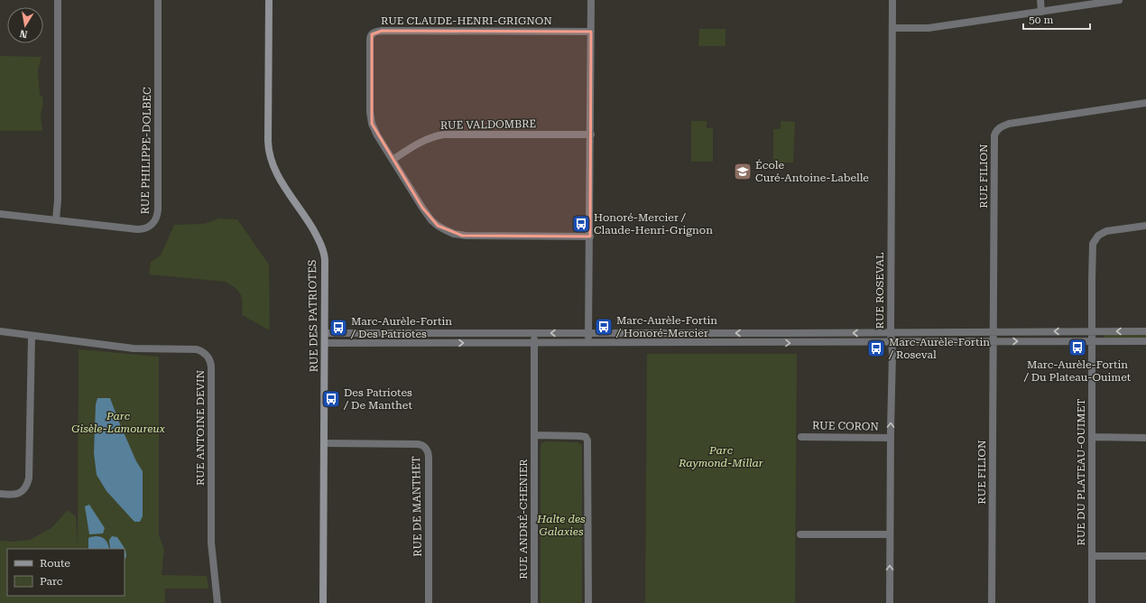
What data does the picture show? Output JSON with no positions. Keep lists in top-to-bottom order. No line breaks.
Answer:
{"streets":{"street":["RUE CLAUDE-HENRI-GRIGNON","RUE VALDOMBRE","RUE PHILIPPE-DOLBEC","RUE FILION","RUE ROSEVAL","RUE DES PATRIOTES","RUE CORON","RUE ANTOINE DEVIN","RUE DU PLATEAU-OUIMET","RUE DE MANTHET","RUE ANDRÉ-CHENIER"]},"crossings":[["RUE CLAUDE-HENRI-GRIGNON","RUE VALDOMBRE"],["RUE ROSEVAL","RUE CORON"],["RUE DES PATRIOTES","RUE DE MANTHET"]],"parks":["Parc Gisèle-Lamoureux","Parc Raymond-Millar","Halte des Galaxies"],"places":{"school or university":["École Curé-Antoine-Labelle"],"bus stop":["Honoré-Mercier / Claude-Henri-Grignon","Marc-Aurèle-Fortin / Honoré-Mercier","Marc-Aurèle-Fortin / Des Patriotes","Marc-Aurèle-Fortin / Du Plateau-Ouimet","Marc-Aurèle-Fortin / Roseval","Des Patriotes / De Manthet"]},"legend":["Route","Parc"],"scale_bar":"50 m","north":"bottom"}
